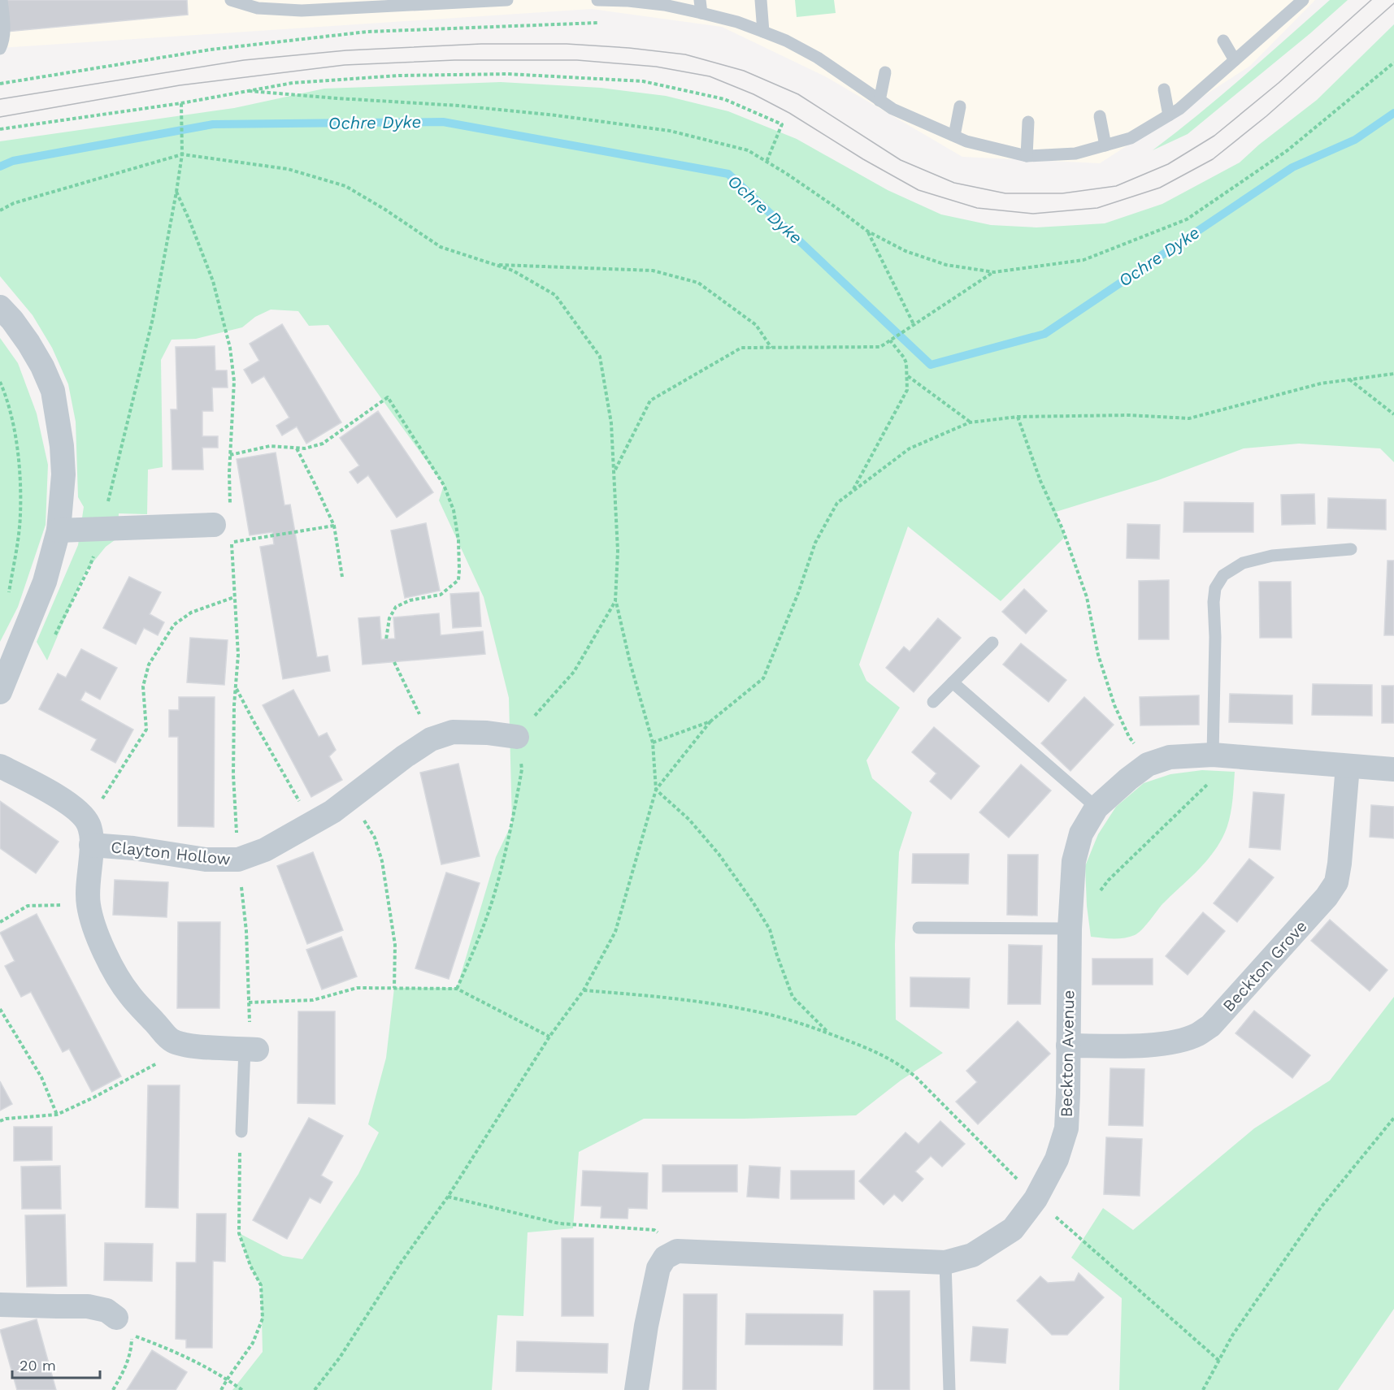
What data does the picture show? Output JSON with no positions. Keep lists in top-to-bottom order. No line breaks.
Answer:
{"streets":{"street":["Clayton Hollow","Beckton Grove","Beckton Avenue"]},"crossings":[["Beckton Grove","Beckton Avenue"]],"water":["Ochre Dyke"],"scale_bar":"20 m"}
